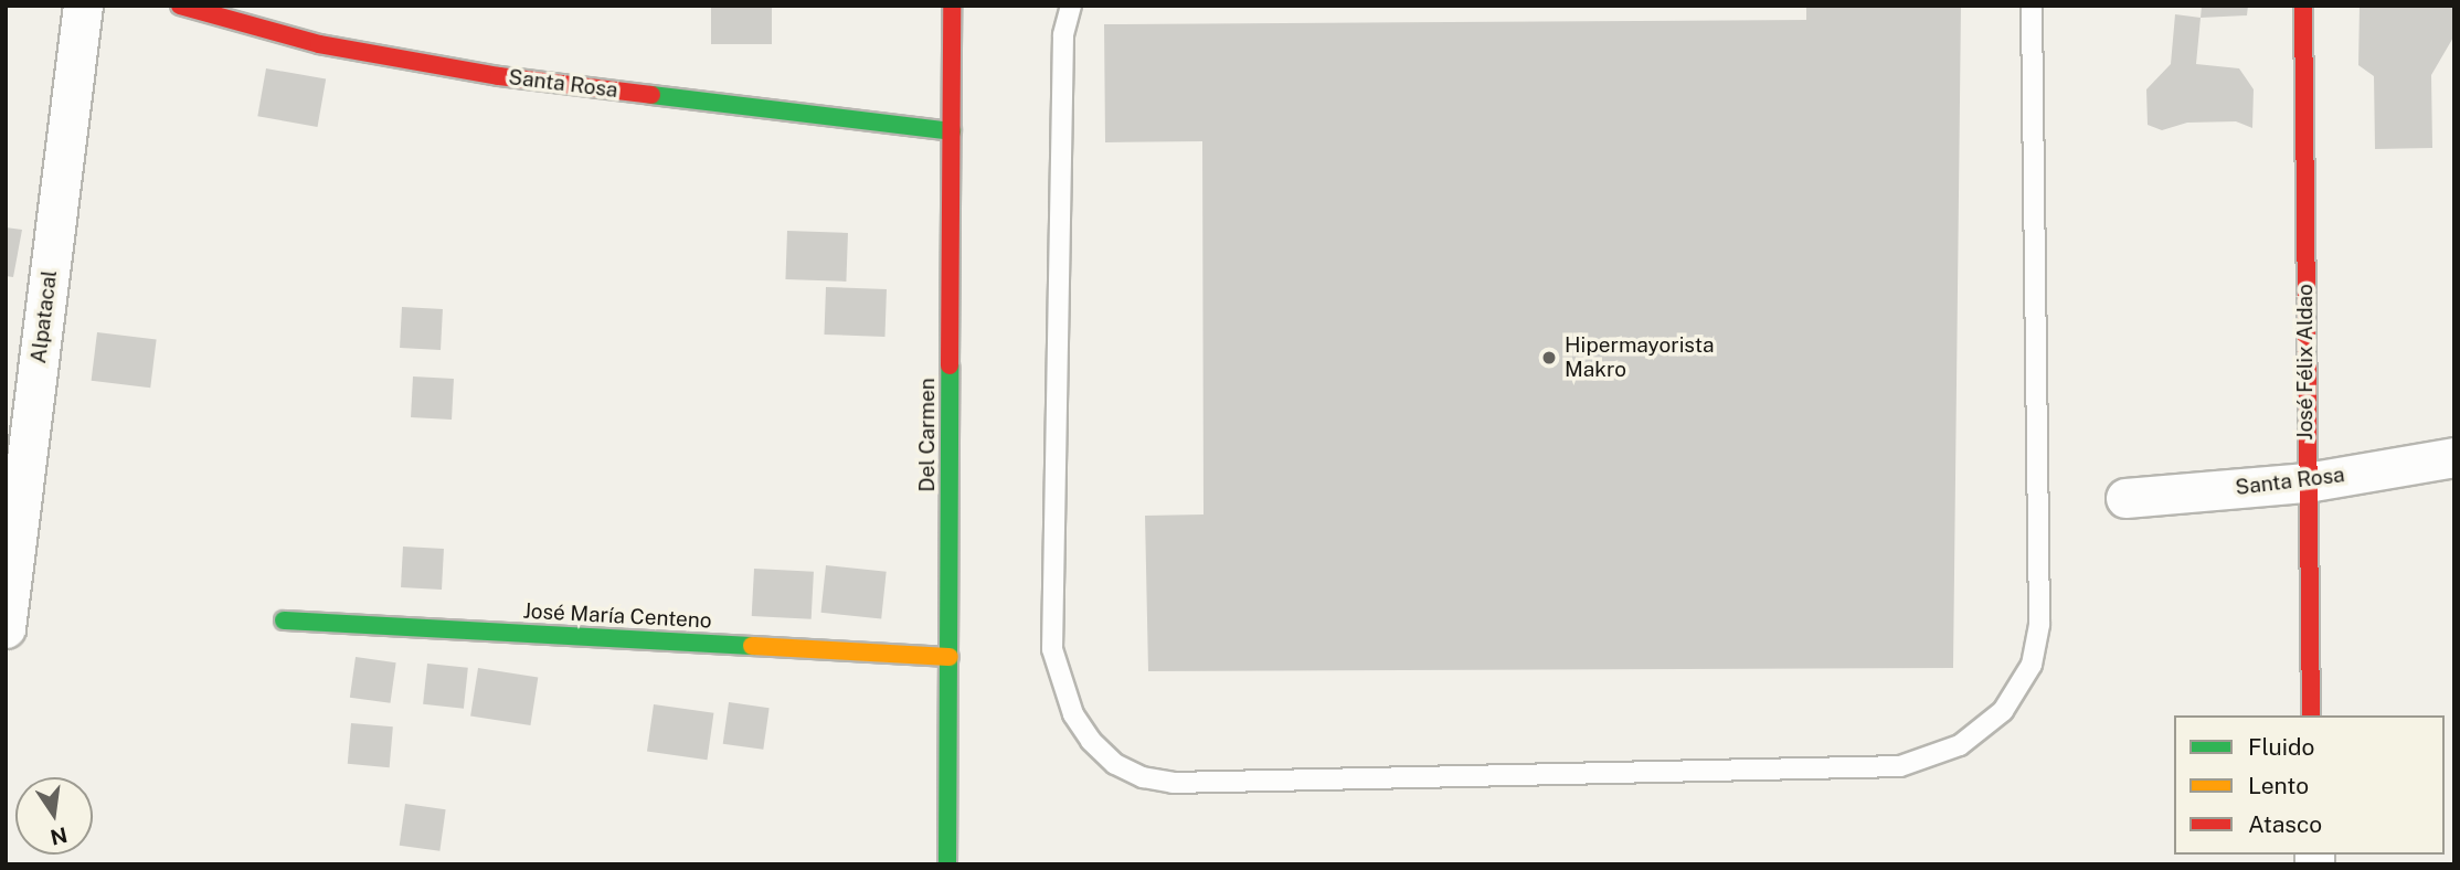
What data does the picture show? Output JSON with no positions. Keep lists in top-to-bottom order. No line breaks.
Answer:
{"streets":{"street":["Santa Rosa","Alpatacal","José Félix Aldao","Del Carmen","José María Centeno"]},"crossings":[["Santa Rosa","José Félix Aldao"],["Santa Rosa","Del Carmen"],["Del Carmen","José María Centeno"]],"places":["Hipermayorista Makro"],"legend":["Fluido","Lento","Atasco"],"north":"bottom"}
